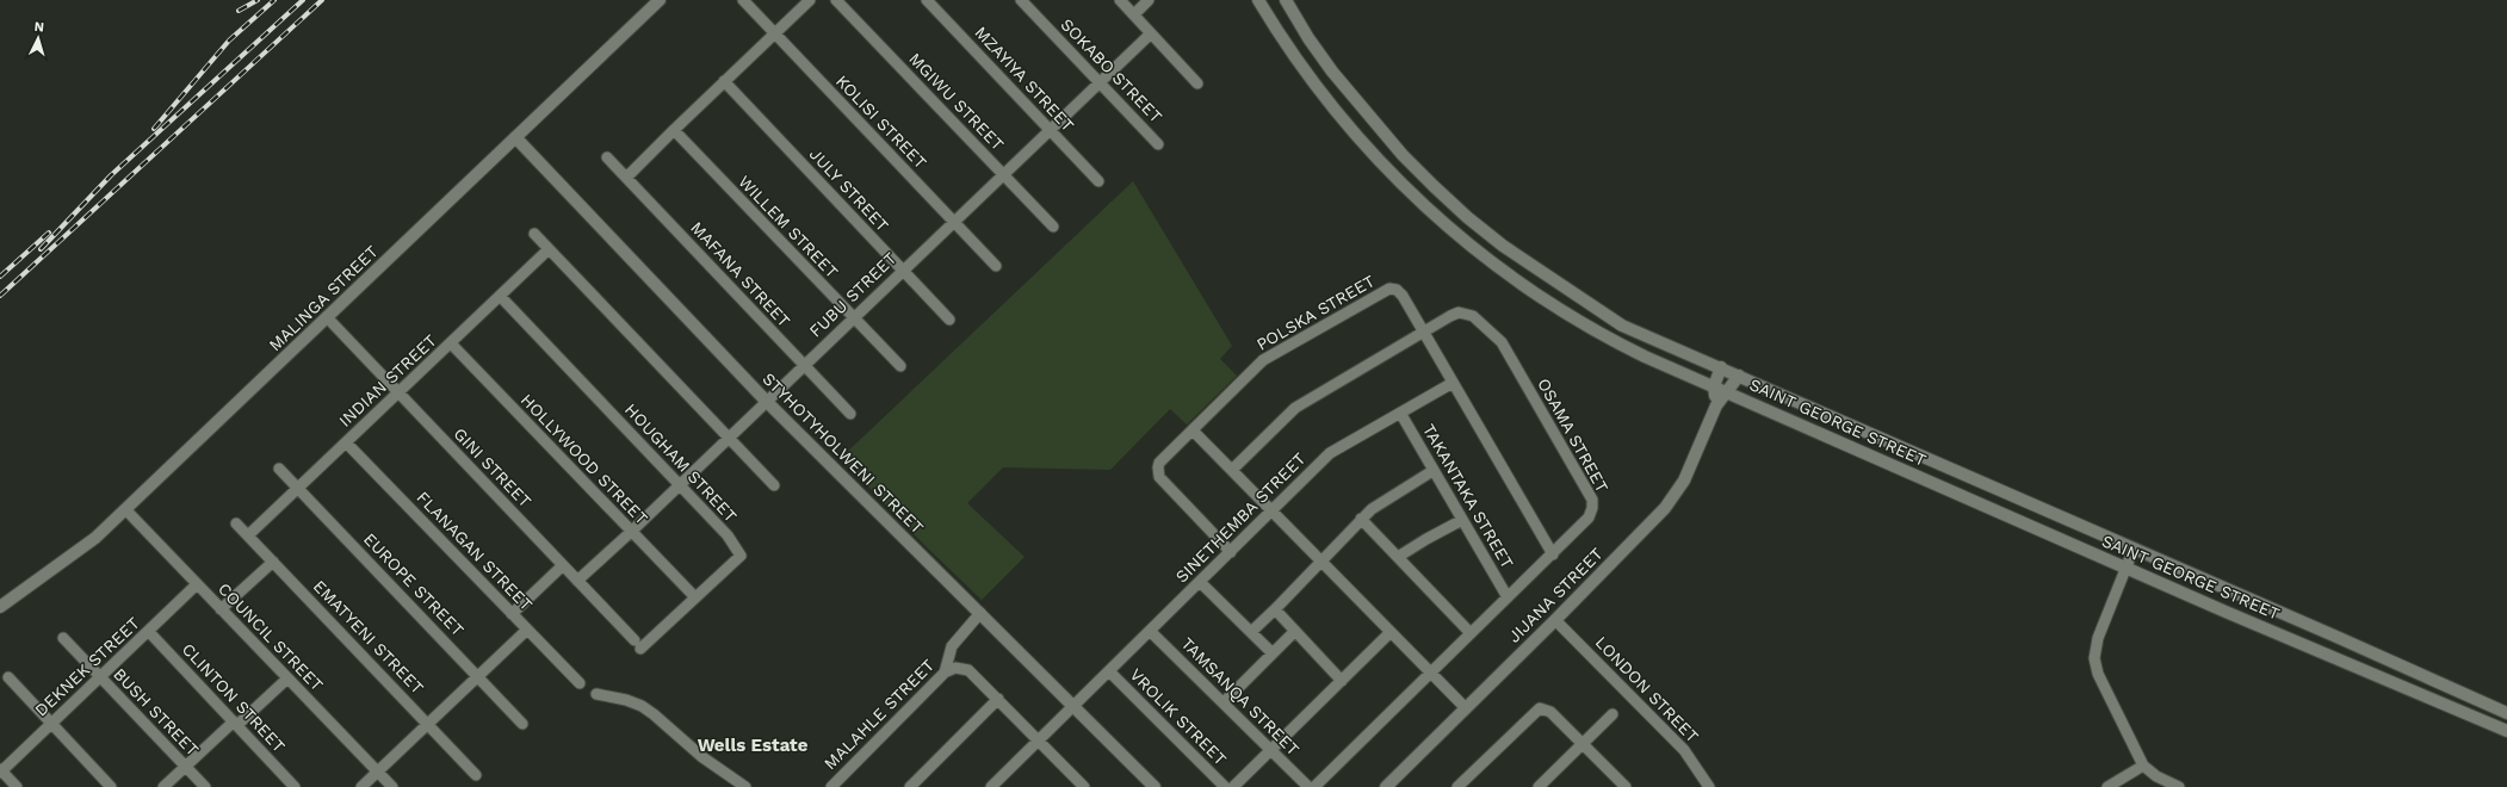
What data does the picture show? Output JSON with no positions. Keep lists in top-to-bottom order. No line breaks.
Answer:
{"streets":{"main road":["MALINGA STREET","SAINT GEORGE STREET","STYHOTYHOLWENI STREET","JIJANA STREET"],"street":["SOKABO STREET","MZAYIYA STREET","MGIWU STREET","KOLISI STREET","JULY STREET","WILLEM STREET","MAFANA STREET","FUBU STREET","POLSKA STREET","INDIAN STREET","OSAMA STREET","HOLLYWOOD STREET","HOUGHAM STREET","GINI STREET","TAKANTAKA STREET","SINETHEMBA STREET","FLANAGAN STREET","EUROPE STREET","COUNCIL STREET","EMATYENI STREET","DEKNEK STREET","LONDON STREET","TAMSANQA STREET","CLINTON STREET","BUSH STREET","MALAHLE STREET","VROLIK STREET"]},"crossings":[["SOKABO STREET","FUBU STREET"],["MZAYIYA STREET","FUBU STREET"],["MGIWU STREET","FUBU STREET"],["KOLISI STREET","FUBU STREET"],["JULY STREET","FUBU STREET"],["WILLEM STREET","FUBU STREET"],["MAFANA STREET","FUBU STREET"],["FUBU STREET","STYHOTYHOLWENI STREET"],["FUBU STREET","HOLLYWOOD STREET"],["FUBU STREET","HOUGHAM STREET"],["FUBU STREET","GINI STREET"],["MALINGA STREET","STYHOTYHOLWENI STREET"],["MALINGA STREET","GINI STREET"],["MALINGA STREET","COUNCIL STREET"],["POLSKA STREET","OSAMA STREET"],["POLSKA STREET","SINETHEMBA STREET"],["INDIAN STREET","HOLLYWOOD STREET"],["INDIAN STREET","HOUGHAM STREET"],["INDIAN STREET","GINI STREET"],["INDIAN STREET","FLANAGAN STREET"],["INDIAN STREET","EUROPE STREET"],["INDIAN STREET","EMATYENI STREET"],["SAINT GEORGE STREET","JIJANA STREET"],["OSAMA STREET","TAKANTAKA STREET"],["STYHOTYHOLWENI STREET","SINETHEMBA STREET"],["HOLLYWOOD STREET","HOUGHAM STREET"],["HOUGHAM STREET","GINI STREET"],["TAKANTAKA STREET","SINETHEMBA STREET"],["SINETHEMBA STREET","TAMSANQA STREET"],["SINETHEMBA STREET","MALAHLE STREET"],["SINETHEMBA STREET","VROLIK STREET"],["JIJANA STREET","LONDON STREET"],["COUNCIL STREET","DEKNEK STREET"],["DEKNEK STREET","CLINTON STREET"],["DEKNEK STREET","BUSH STREET"]],"districts":["Wells Estate"],"north":"top"}
